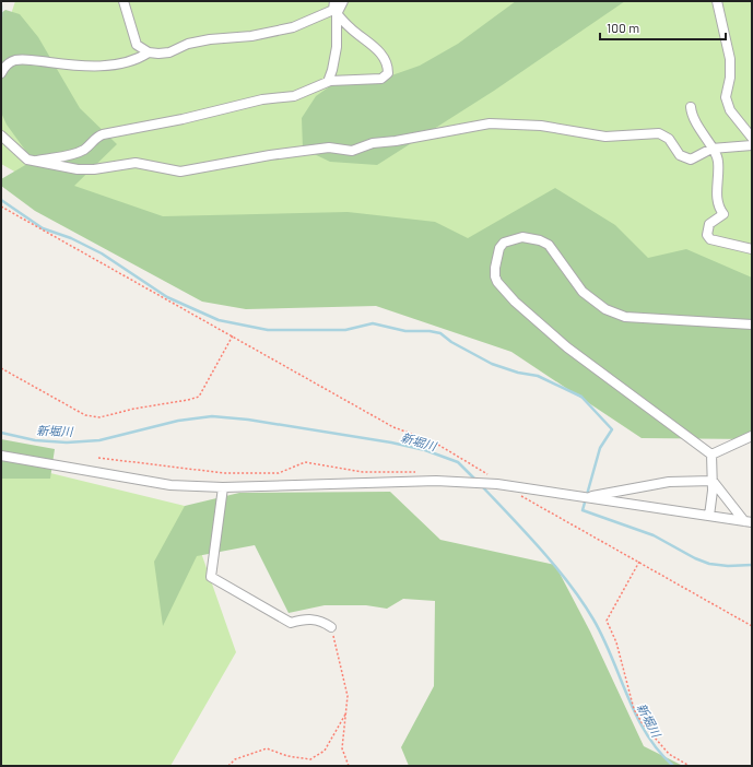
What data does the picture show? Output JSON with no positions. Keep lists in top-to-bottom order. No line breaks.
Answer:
{"water":["新堀川"],"scale_bar":"100 m"}
